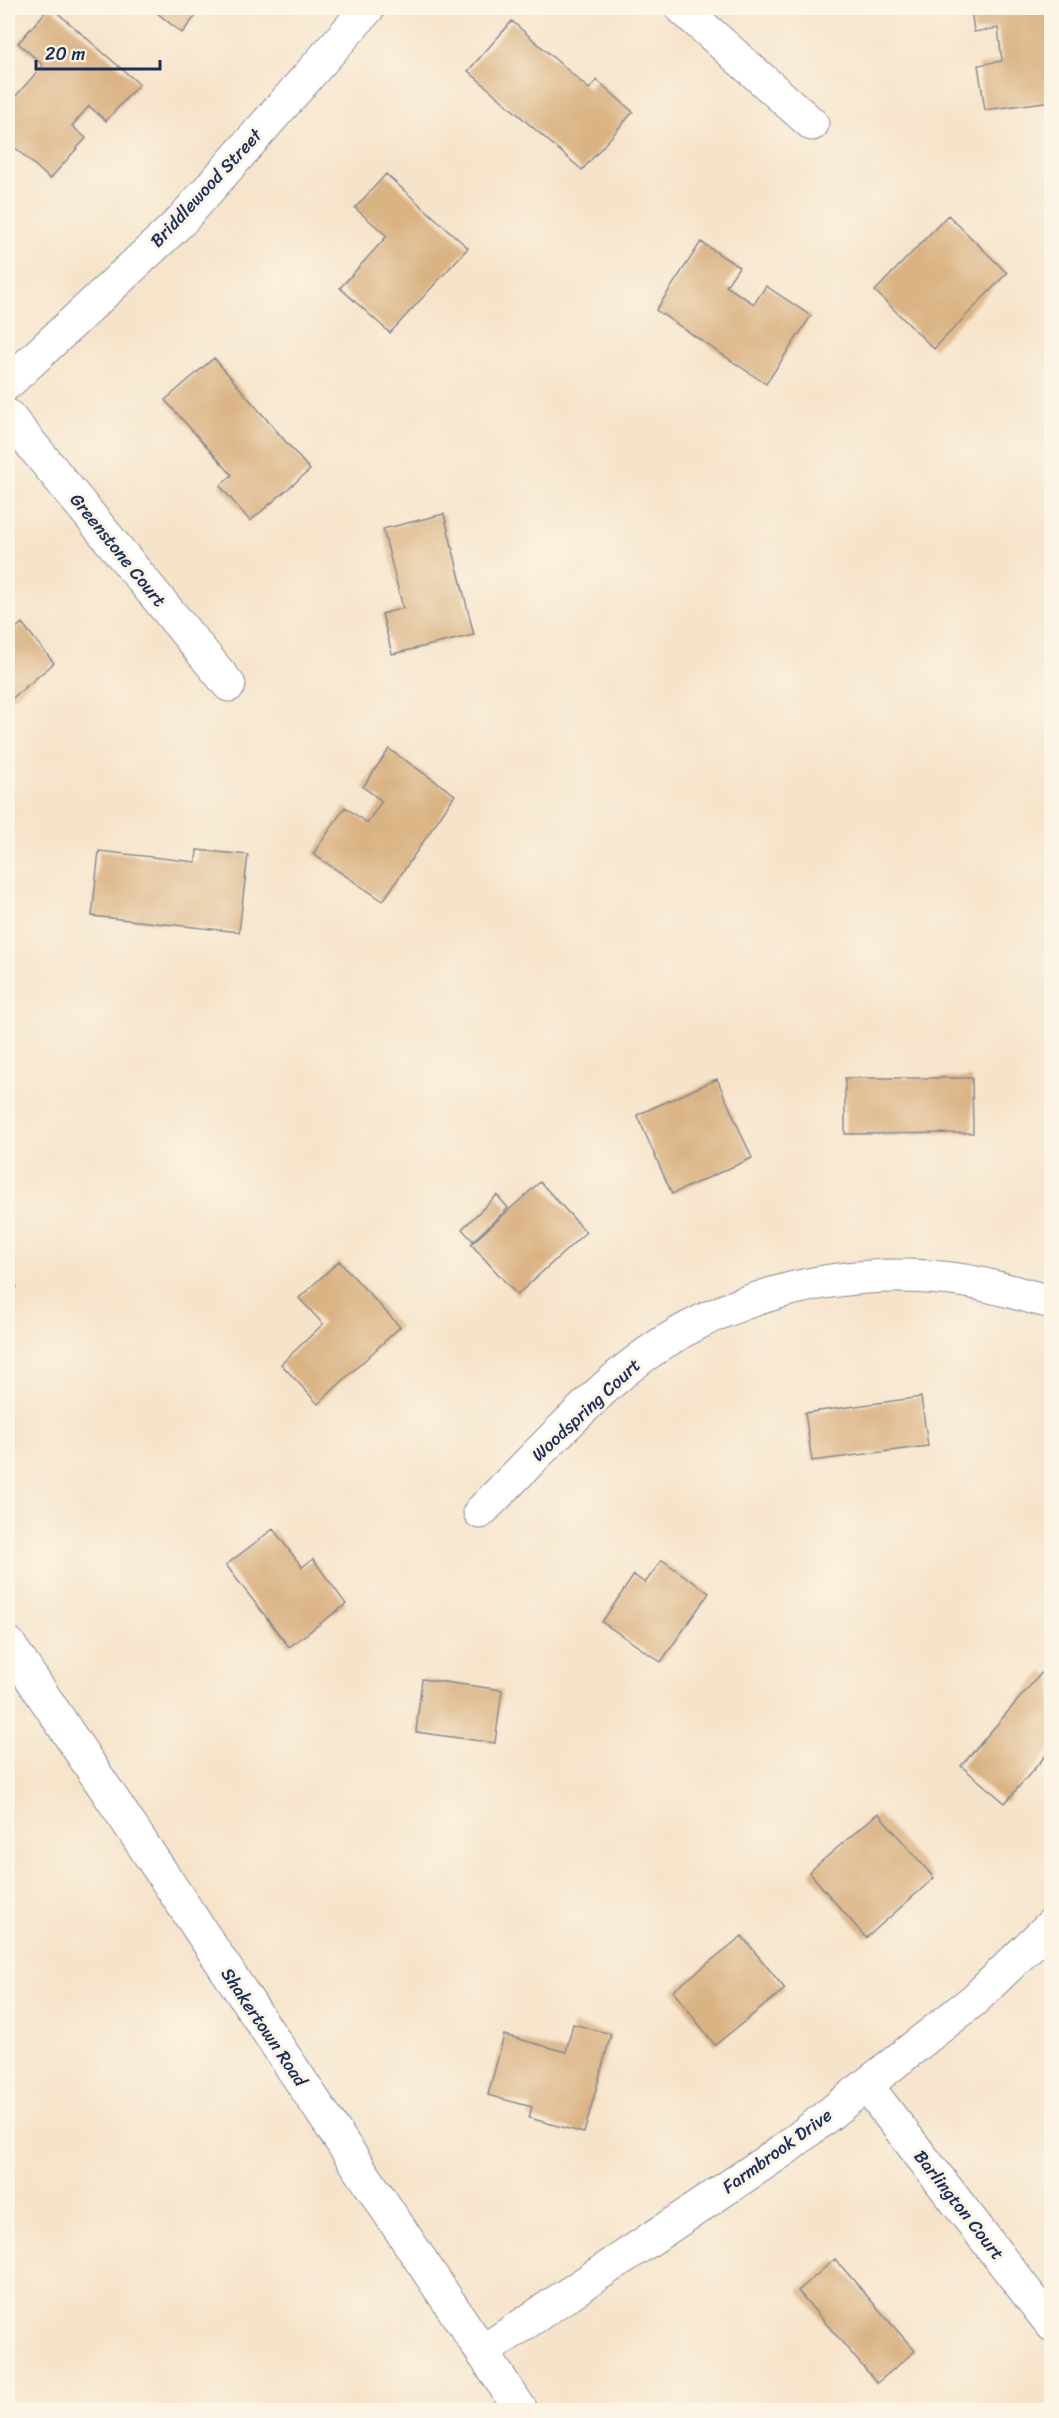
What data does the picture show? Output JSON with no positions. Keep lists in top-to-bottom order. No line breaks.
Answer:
{"streets":{"street":["Briddlewood Street","Greenstone Court","Woodspring Court","Shakertown Road","Farmbrook Drive","Barlington Court"]},"crossings":[["Shakertown Road","Farmbrook Drive"],["Farmbrook Drive","Barlington Court"]],"scale_bar":"20 m"}
